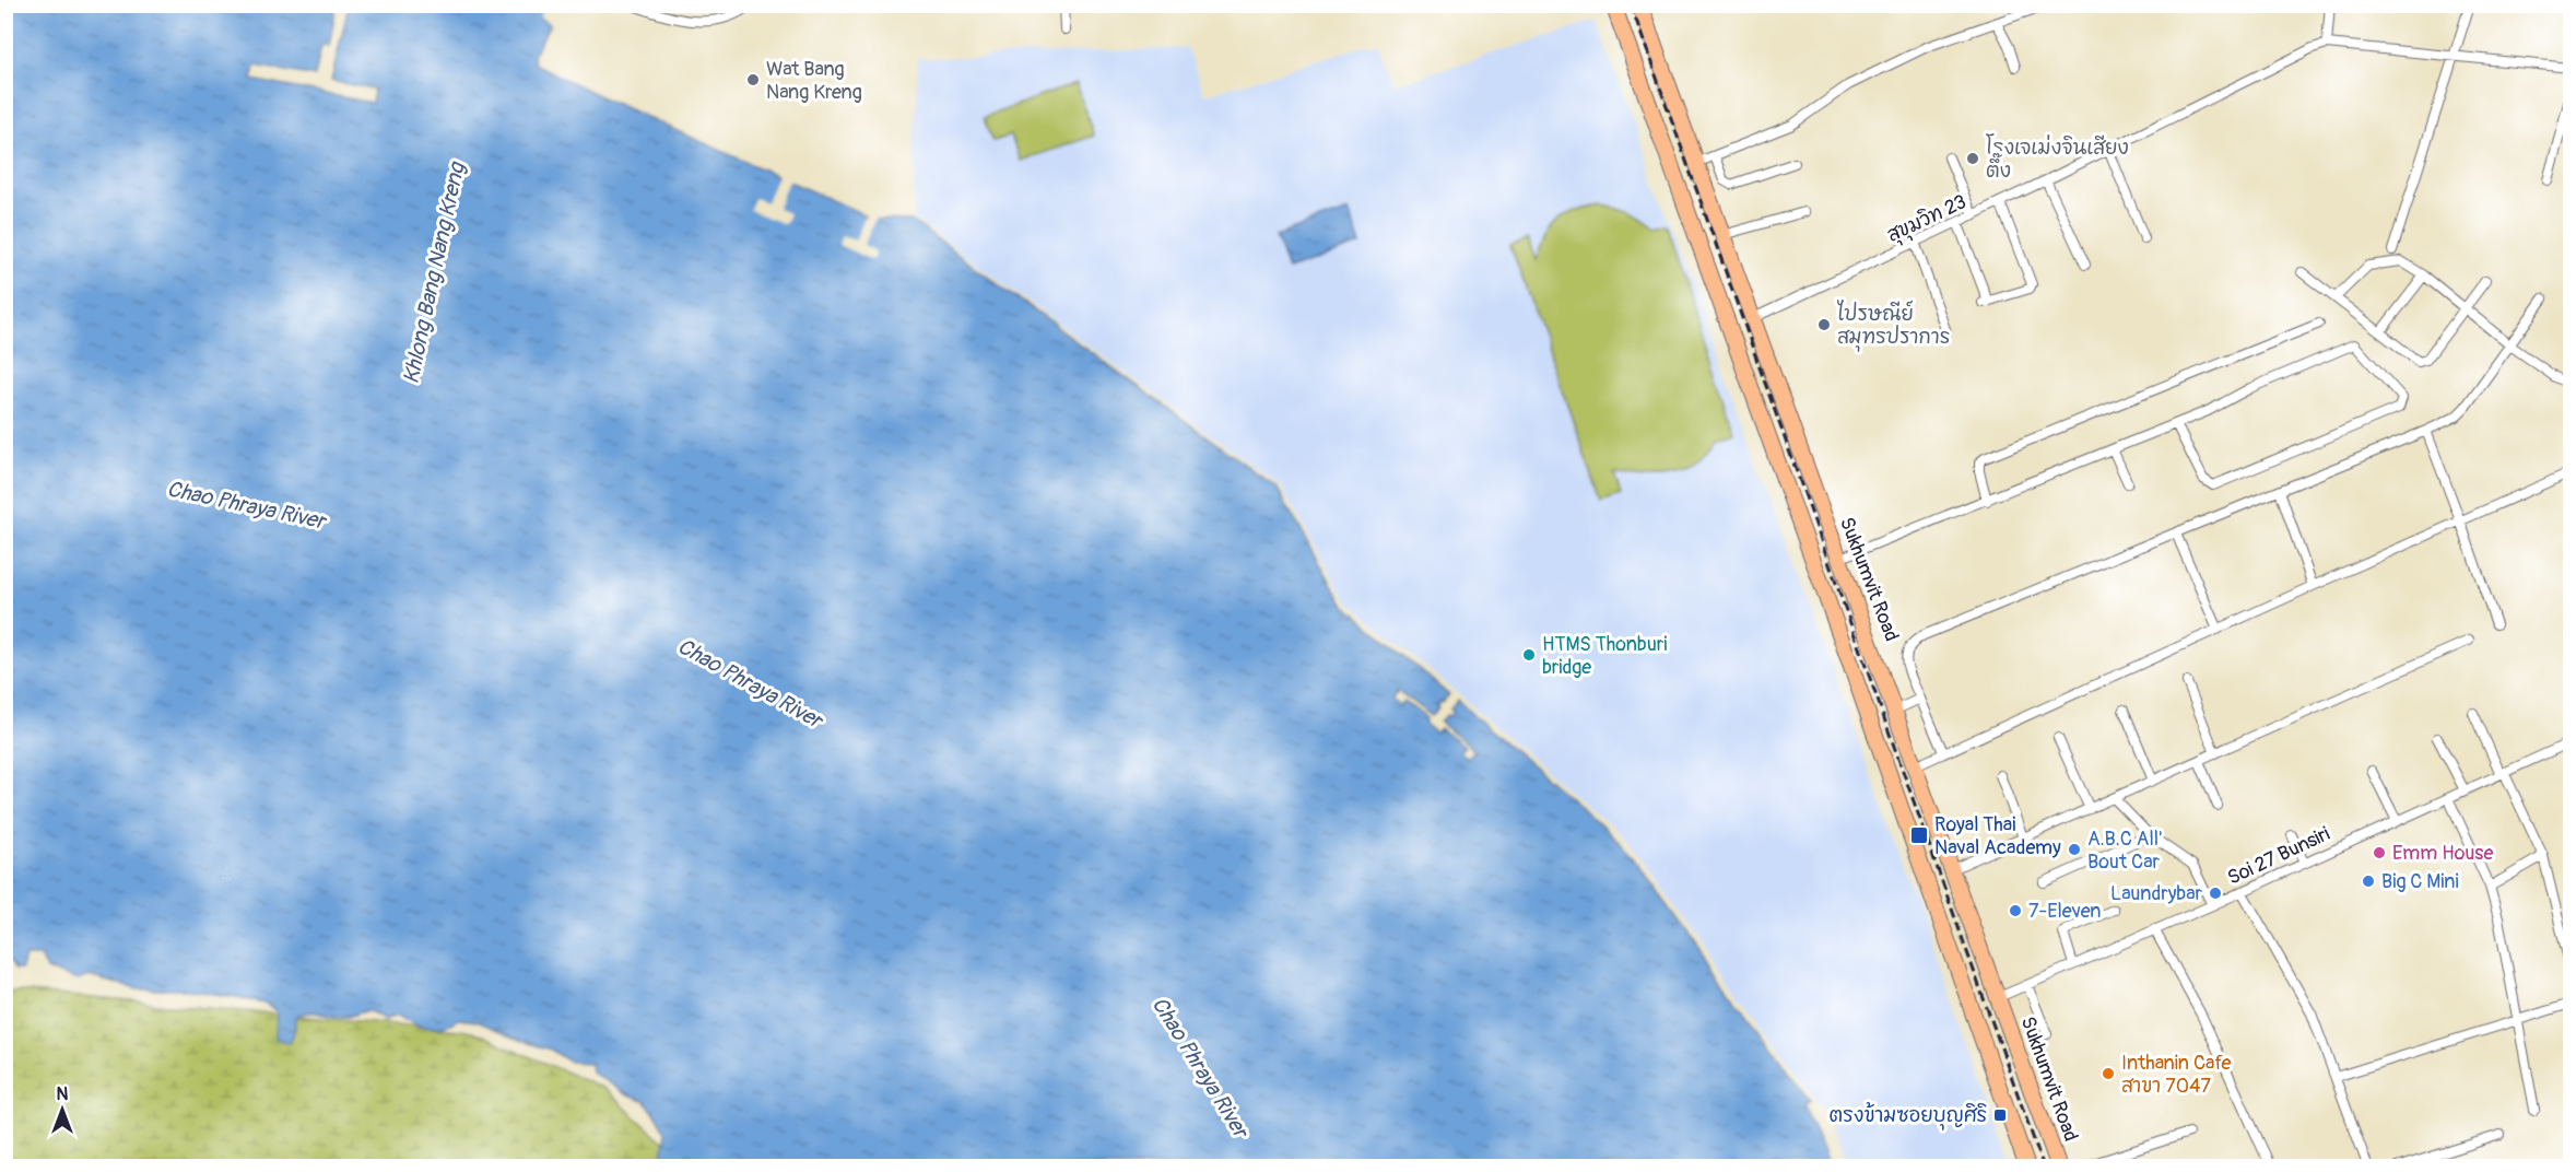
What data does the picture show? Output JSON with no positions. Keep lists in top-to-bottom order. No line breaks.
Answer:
{"streets":{"highway":["Sukhumvit Road"],"street":["สุขุมวิท 23","Soi 27 Bunsiri"]},"crossings":[["สุขุมวิท 23","Sukhumvit Road"],["Sukhumvit Road","Soi 27 Bunsiri"]],"water":["Khlong Bang Nang Kreng","Chao Phraya River"],"places":{"other":["Wat Bang Nang Kreng","โรงเจเม่งจินเสียง ตึ๊ง","ไปรษณีย์ สมุทรปราการ","HTMS Thonburi bridge","A.B.C All' Bout Car","Emm House","Big C Mini","Laundrybar","7-Eleven","Inthanin Cafe สาขา 7047"],"transit":["Royal Thai Naval Academy","ตรงข้ามซอยบุญศิริ"]},"north":"top"}
